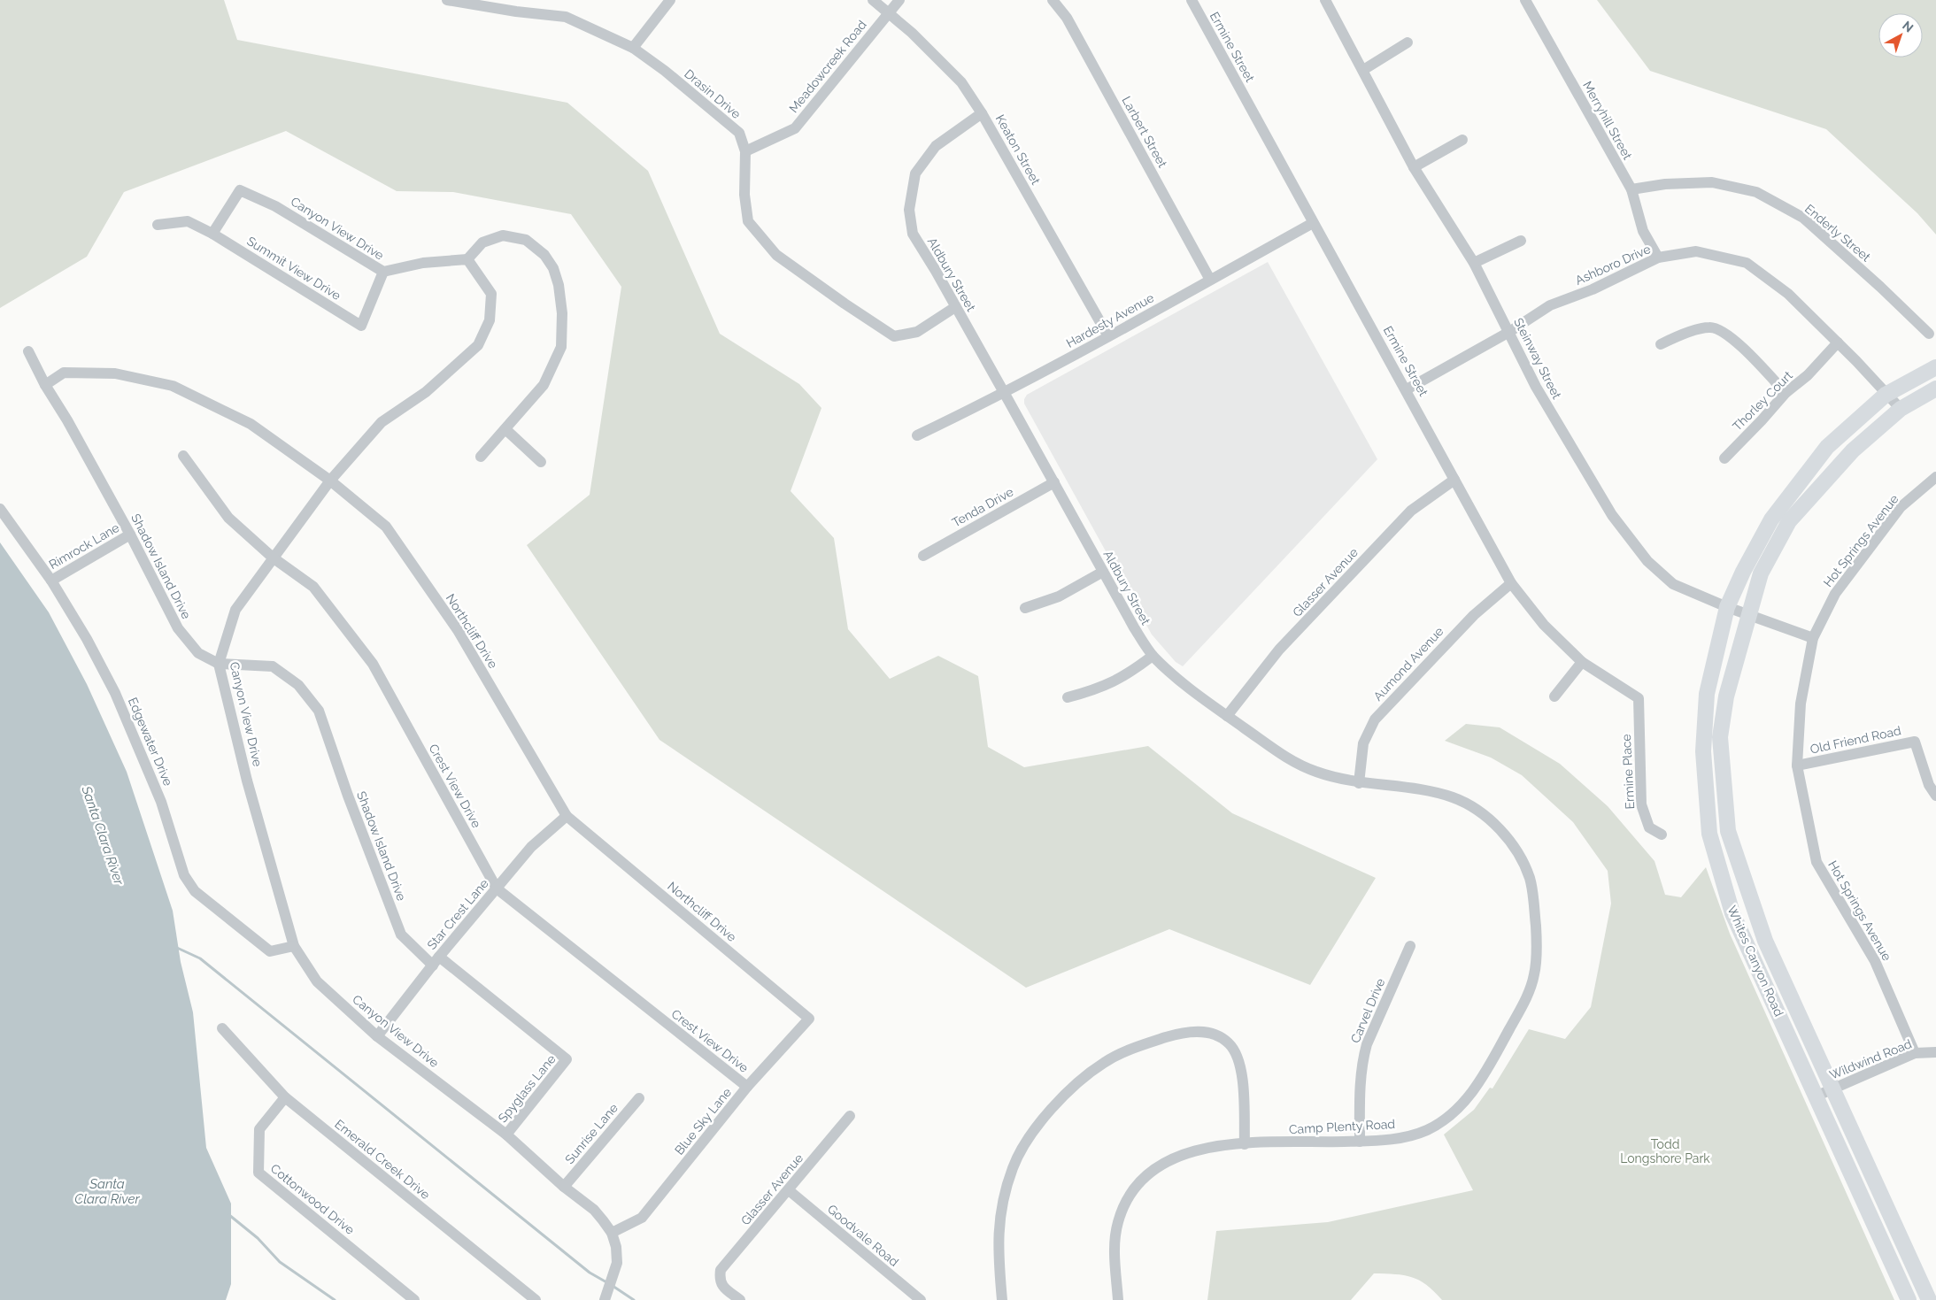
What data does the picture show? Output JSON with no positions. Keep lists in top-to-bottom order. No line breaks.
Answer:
{"streets":{"main road":["Whites Canyon Road"],"street":["Ermine Street","Meadowcreek Road","Drasin Drive","Merryhill Street","Larbert Street","Keaton Street","Canyon View Drive","Enderly Street","Ashboro Drive","Summit View Drive","Aldbury Street","Hardesty Avenue","Steinway Street","Thorley Court","Tenda Drive","Hot Springs Avenue","Rimrock Lane","Shadow Island Drive","Glasser Avenue","Northcliff Drive","Aumond Avenue","Old Friend Road","Edgewater Drive","Ermine Place","Crest View Drive","Star Crest Lane","Carvel Drive","Wildwind Road","Spyglass Lane","Blue Sky Lane","Camp Plenty Road","Sunrise Lane","Emerald Creek Drive","Cottonwood Drive","Goodvale Road"]},"crossings":[["Ermine Street","Ashboro Drive"],["Ermine Street","Hardesty Avenue"],["Ermine Street","Glasser Avenue"],["Ermine Street","Aumond Avenue"],["Ermine Street","Ermine Place"],["Meadowcreek Road","Drasin Drive"],["Meadowcreek Road","Keaton Street"],["Drasin Drive","Aldbury Street"],["Merryhill Street","Enderly Street"],["Merryhill Street","Ashboro Drive"],["Larbert Street","Hardesty Avenue"],["Keaton Street","Aldbury Street"],["Keaton Street","Hardesty Avenue"],["Canyon View Drive","Summit View Drive"],["Canyon View Drive","Shadow Island Drive"],["Canyon View Drive","Northcliff Drive"],["Canyon View Drive","Edgewater Drive"],["Canyon View Drive","Crest View Drive"],["Canyon View Drive","Star Crest Lane"],["Canyon View Drive","Spyglass Lane"],["Canyon View Drive","Blue Sky Lane"],["Canyon View Drive","Sunrise Lane"],["Ashboro Drive","Steinway Street"],["Ashboro Drive","Thorley Court"],["Ashboro Drive","Whites Canyon Road"],["Aldbury Street","Hardesty Avenue"],["Aldbury Street","Tenda Drive"],["Aldbury Street","Glasser Avenue"],["Aldbury Street","Aumond Avenue"],["Aldbury Street","Camp Plenty Road"],["Steinway Street","Hot Springs Avenue"],["Steinway Street","Whites Canyon Road"],["Hot Springs Avenue","Old Friend Road"],["Hot Springs Avenue","Wildwind Road"],["Rimrock Lane","Shadow Island Drive"],["Rimrock Lane","Edgewater Drive"],["Shadow Island Drive","Northcliff Drive"],["Shadow Island Drive","Star Crest Lane"],["Shadow Island Drive","Spyglass Lane"],["Glasser Avenue","Goodvale Road"],["Northcliff Drive","Star Crest Lane"],["Northcliff Drive","Blue Sky Lane"],["Crest View Drive","Star Crest Lane"],["Crest View Drive","Blue Sky Lane"],["Whites Canyon Road","Wildwind Road"],["Carvel Drive","Camp Plenty Road"],["Emerald Creek Drive","Cottonwood Drive"]],"water":["Santa Clara River"],"parks":["Todd Longshore Park"],"north":"top right"}
